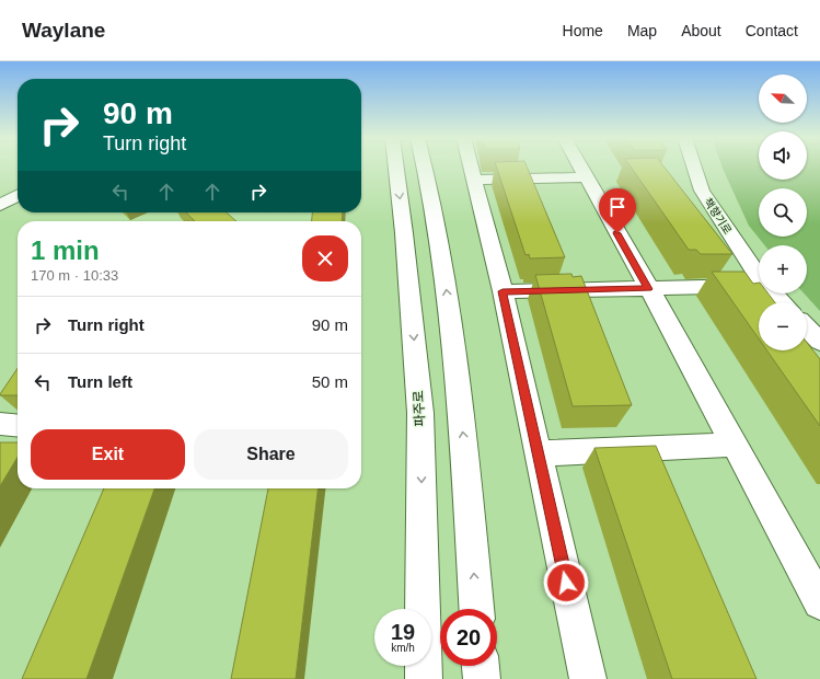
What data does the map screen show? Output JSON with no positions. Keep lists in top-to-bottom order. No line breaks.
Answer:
{"streets":{"main road":["책향기로","파주로"]},"north":"top left","page":{"header":"Waylane","nav":["Home","Map","About","Contact"],"map_buttons":["+","−"],"turn":["90 m","Turn right"],"heading":["1 min","170 m · 10:33"],"list":[{"name":"Turn right","value":"90 m"},{"name":"Turn left","value":"50 m"}],"buttons":["Exit","Share"],"speed":"19 km/h","limit":"20"}}
